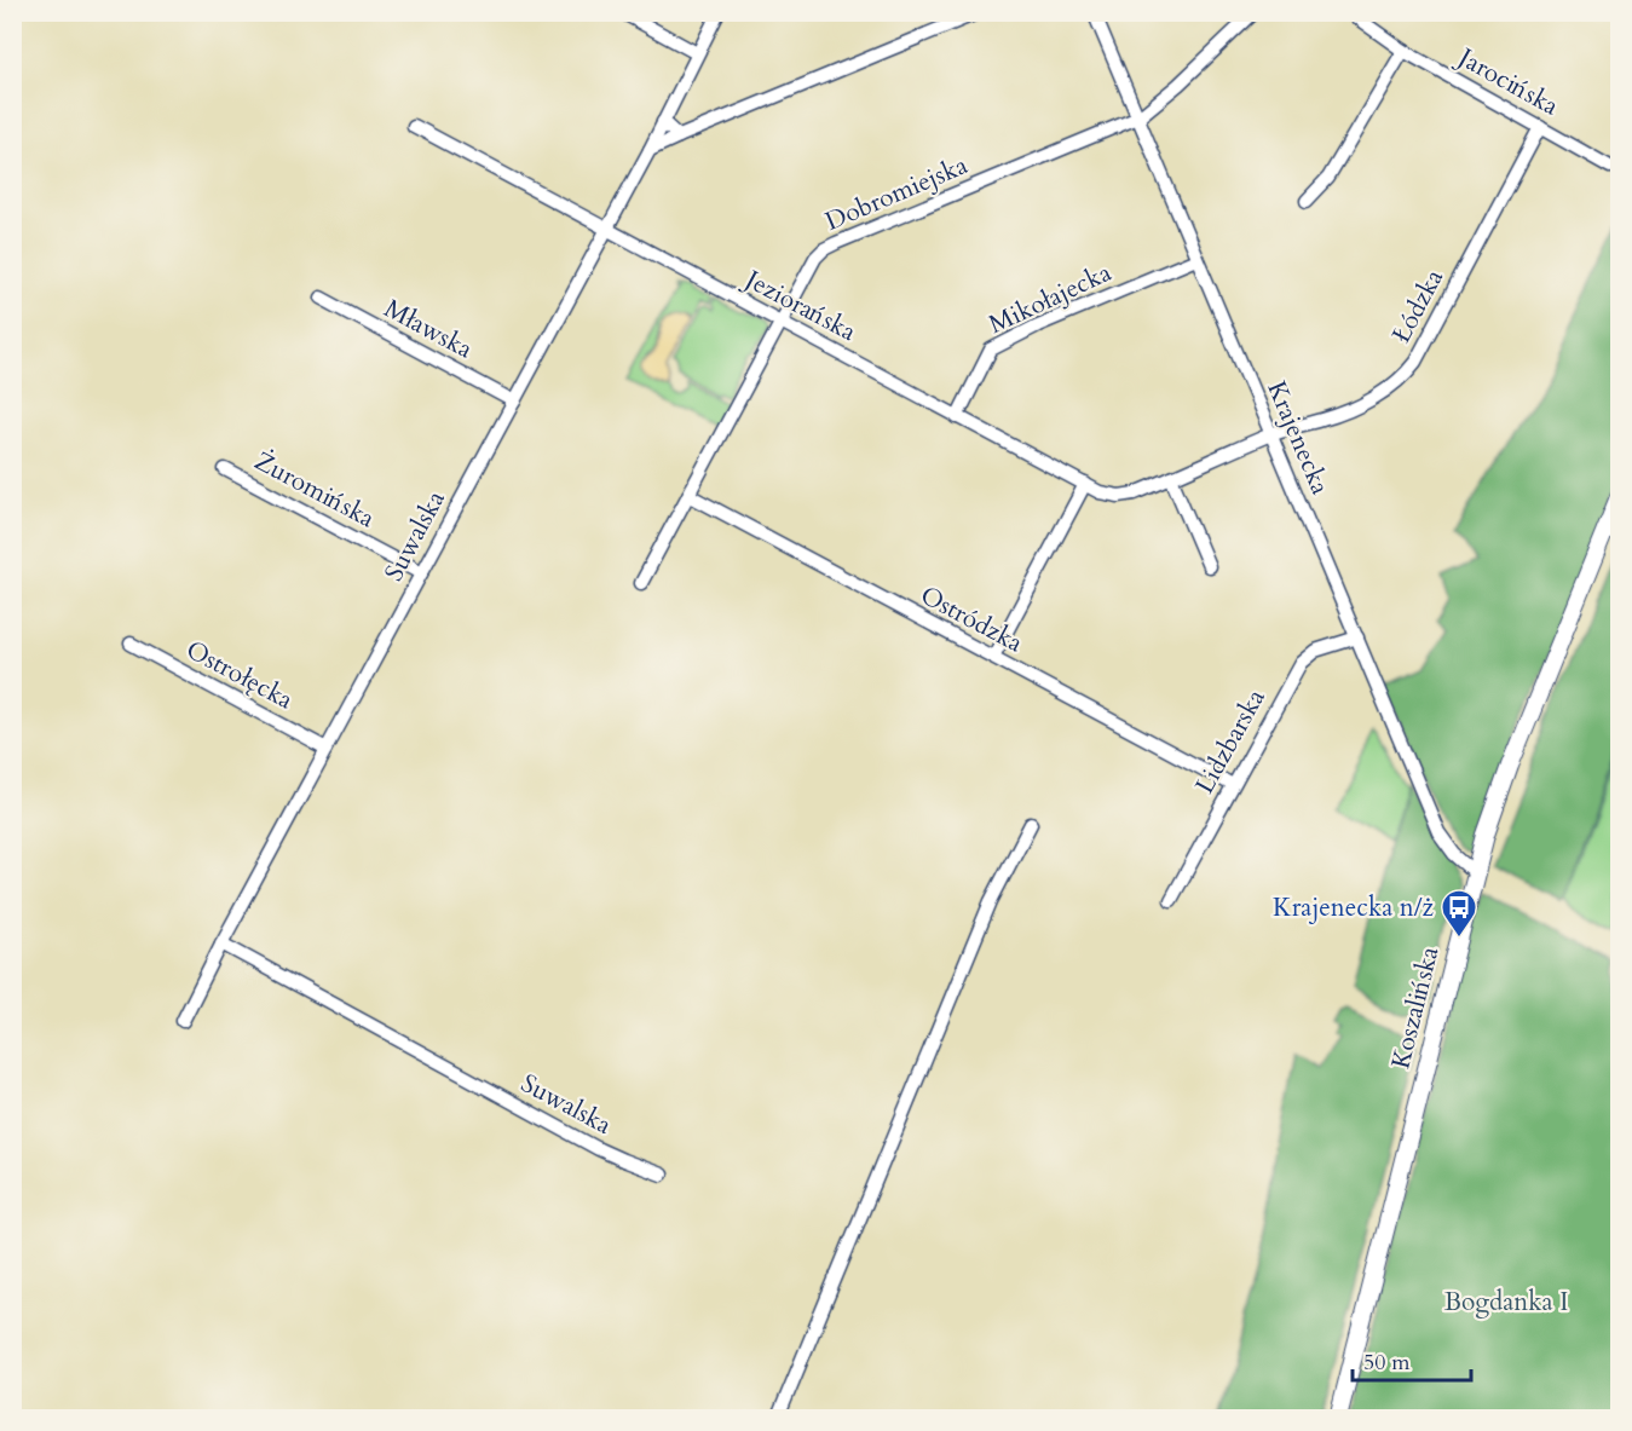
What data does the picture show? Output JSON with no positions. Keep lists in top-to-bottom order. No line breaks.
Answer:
{"streets":{"street":["Jarocińska","Dobromiejska","Mikołajecka","Jeziorańska","Łódzka","Mławska","Krajenecka","Żuromińska","Suwalska","Ostródzka","Ostrołęcka","Lidzbarska","Koszalińska"]},"crossings":[["Jarocińska","Łódzka"],["Dobromiejska","Jeziorańska"],["Dobromiejska","Krajenecka"],["Dobromiejska","Ostródzka"],["Mikołajecka","Jeziorańska"],["Mikołajecka","Krajenecka"],["Jeziorańska","Łódzka"],["Jeziorańska","Krajenecka"],["Jeziorańska","Suwalska"],["Łódzka","Krajenecka"],["Mławska","Suwalska"],["Krajenecka","Lidzbarska"],["Krajenecka","Koszalińska"],["Żuromińska","Suwalska"],["Suwalska","Ostrołęcka"],["Ostródzka","Lidzbarska"]],"parks":["Bogdanka I"],"places":{"bus stop":["Krajenecka n/ż"]},"scale_bar":"50 m"}
